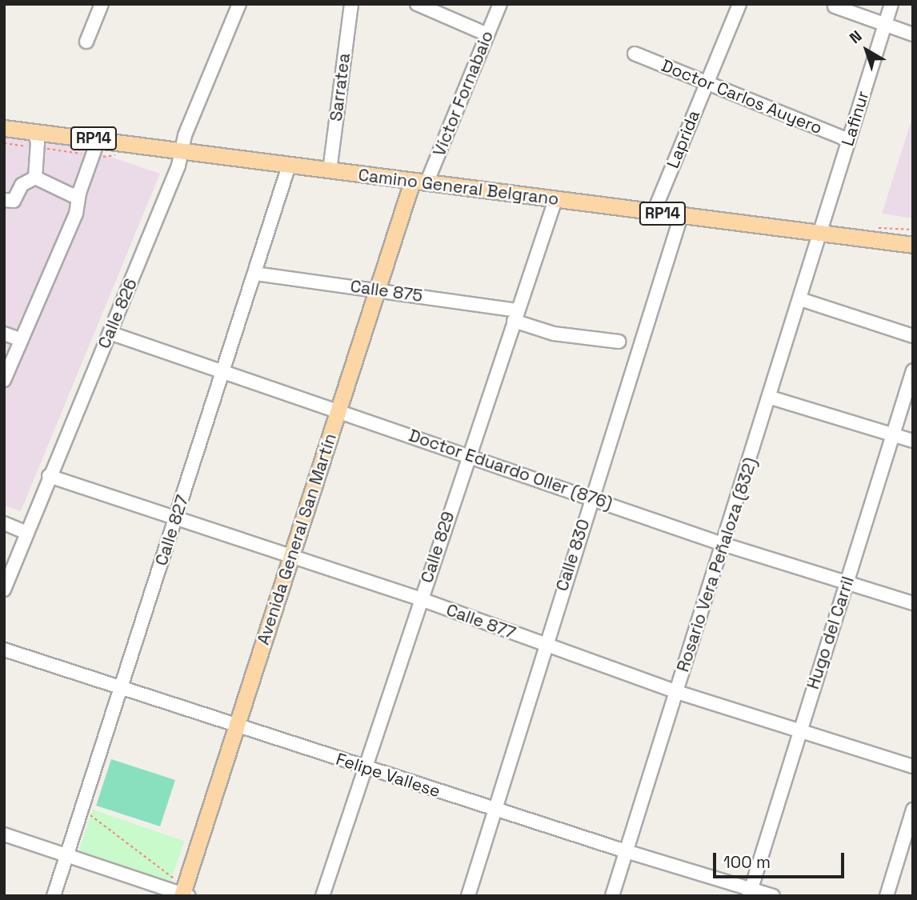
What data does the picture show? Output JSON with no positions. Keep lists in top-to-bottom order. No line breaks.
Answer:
{"streets":{"main road":["RP14","Camino General Belgrano","Avenida General San Martín"],"street":["Sarratea","Víctor Fornabaio","Doctor Carlos Auyero","Lafinur","Laprida","Calle 875","Calle 826","Doctor Eduardo Oller (876)","Calle 827","Calle 829","Calle 830","Rosario Vera Peñaloza (832)","Calle 877","Hugo del Carril","Felipe Vallese"]},"crossings":[["Sarratea","Camino General Belgrano"],["Víctor Fornabaio","Camino General Belgrano"],["Víctor Fornabaio","Avenida General San Martín"],["Doctor Carlos Auyero","Lafinur"],["Doctor Carlos Auyero","Laprida"],["Lafinur","Camino General Belgrano"],["Lafinur","Rosario Vera Peñaloza (832)"],["Laprida","Camino General Belgrano"],["Camino General Belgrano","Calle 826"],["Camino General Belgrano","Calle 827"],["Camino General Belgrano","Avenida General San Martín"],["Camino General Belgrano","Calle 829"],["Camino General Belgrano","Calle 830"],["Camino General Belgrano","Rosario Vera Peñaloza (832)"],["Calle 875","Calle 827"],["Calle 875","Avenida General San Martín"],["Calle 875","Calle 829"],["Calle 826","Doctor Eduardo Oller (876)"],["Calle 826","Calle 877"],["Doctor Eduardo Oller (876)","Calle 827"],["Doctor Eduardo Oller (876)","Avenida General San Martín"],["Doctor Eduardo Oller (876)","Calle 829"],["Doctor Eduardo Oller (876)","Calle 830"],["Doctor Eduardo Oller (876)","Rosario Vera Peñaloza (832)"],["Doctor Eduardo Oller (876)","Hugo del Carril"],["Calle 827","Calle 877"],["Calle 827","Felipe Vallese"],["Avenida General San Martín","Calle 877"],["Avenida General San Martín","Felipe Vallese"],["Calle 829","Calle 877"],["Calle 829","Felipe Vallese"],["Calle 830","Calle 877"],["Calle 830","Felipe Vallese"],["Rosario Vera Peñaloza (832)","Calle 877"],["Rosario Vera Peñaloza (832)","Felipe Vallese"],["Calle 877","Hugo del Carril"],["Hugo del Carril","Felipe Vallese"]],"scale_bar":"100 m","north":"top left"}
